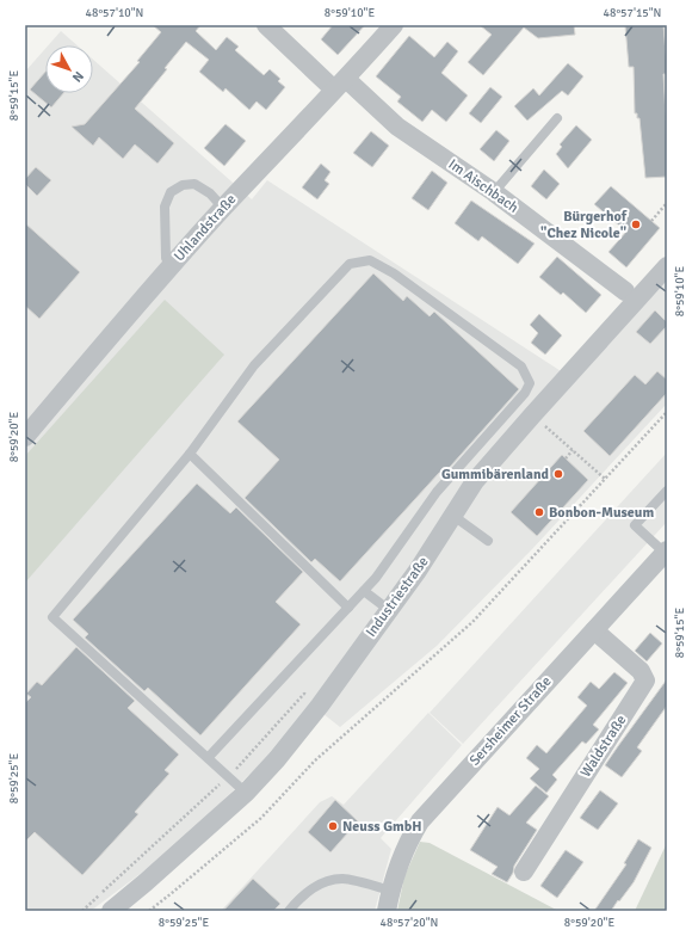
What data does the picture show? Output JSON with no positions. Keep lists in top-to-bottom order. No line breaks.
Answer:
{"streets":{"street":["Im Aischbach","Uhlandstraße","Industriestraße","Sersheimer Straße","Waldstraße"]},"crossings":[["Im Aischbach","Uhlandstraße"],["Sersheimer Straße","Waldstraße"]],"places":["Bürgerhof \"Chez Nicole\"","Gummibärenland","Bonbon-Museum","Neuss GmbH"],"north":"bottom right","coordinates":["48°57'10\"N","8°59'10\"E","48°57'15\"N","8°59'15\"E","8°59'20\"E","8°59'25\"E","48°57'20\"N"]}
